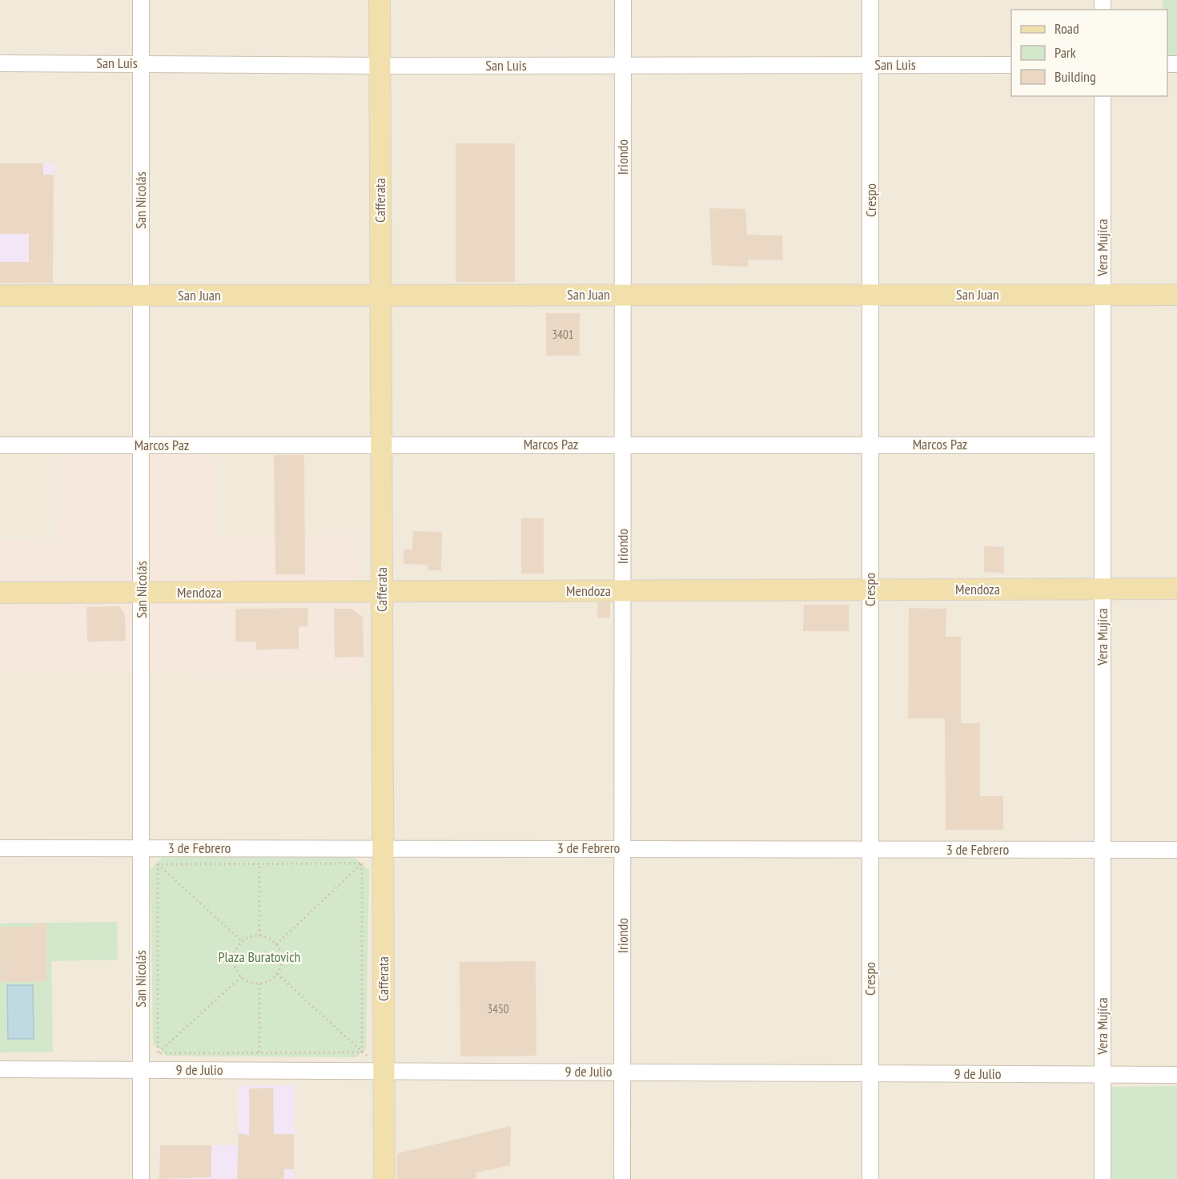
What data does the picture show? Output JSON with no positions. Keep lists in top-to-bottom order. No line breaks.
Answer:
{"streets":{"main road":["Cafferata","San Juan","Mendoza"],"street":["San Luis","Iriondo","San Nicolás","Crespo","Vera Mujíca","Marcos Paz","3 de Febrero","9 de Julio"]},"crossings":[["San Luis","Iriondo"],["San Luis","San Nicolás"],["San Luis","Cafferata"],["San Luis","Crespo"],["Iriondo","San Juan"],["Iriondo","Marcos Paz"],["Iriondo","Mendoza"],["Iriondo","3 de Febrero"],["Iriondo","9 de Julio"],["San Nicolás","San Juan"],["San Nicolás","Marcos Paz"],["San Nicolás","Mendoza"],["San Nicolás","3 de Febrero"],["San Nicolás","9 de Julio"],["Cafferata","San Juan"],["Cafferata","Marcos Paz"],["Cafferata","Mendoza"],["Cafferata","3 de Febrero"],["Cafferata","9 de Julio"],["Crespo","San Juan"],["Crespo","Marcos Paz"],["Crespo","Mendoza"],["Crespo","3 de Febrero"],["Crespo","9 de Julio"],["Vera Mujíca","San Juan"],["Vera Mujíca","Marcos Paz"],["Vera Mujíca","Mendoza"],["Vera Mujíca","3 de Febrero"],["Vera Mujíca","9 de Julio"]],"parks":["Plaza Buratovich"],"house_numbers":["3401","3450"],"legend":["Road","Park","Building"]}
